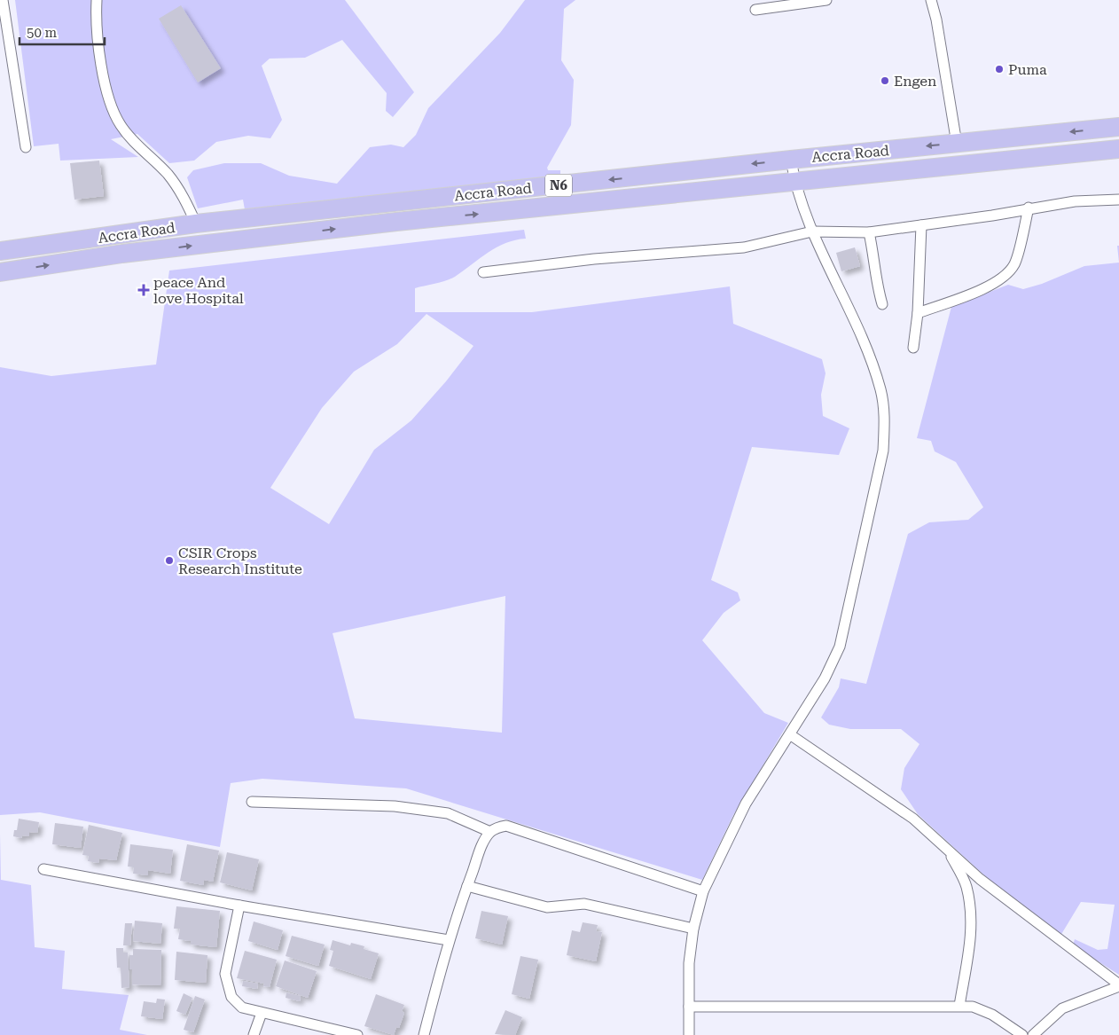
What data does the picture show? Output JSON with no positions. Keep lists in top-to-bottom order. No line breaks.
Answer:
{"streets":{"highway":["Accra Road","N6"]},"places":{"other":["Puma","Engen","CSIR Crops Research Institute"],"health":["peace And love Hospital"]},"scale_bar":"50 m"}
